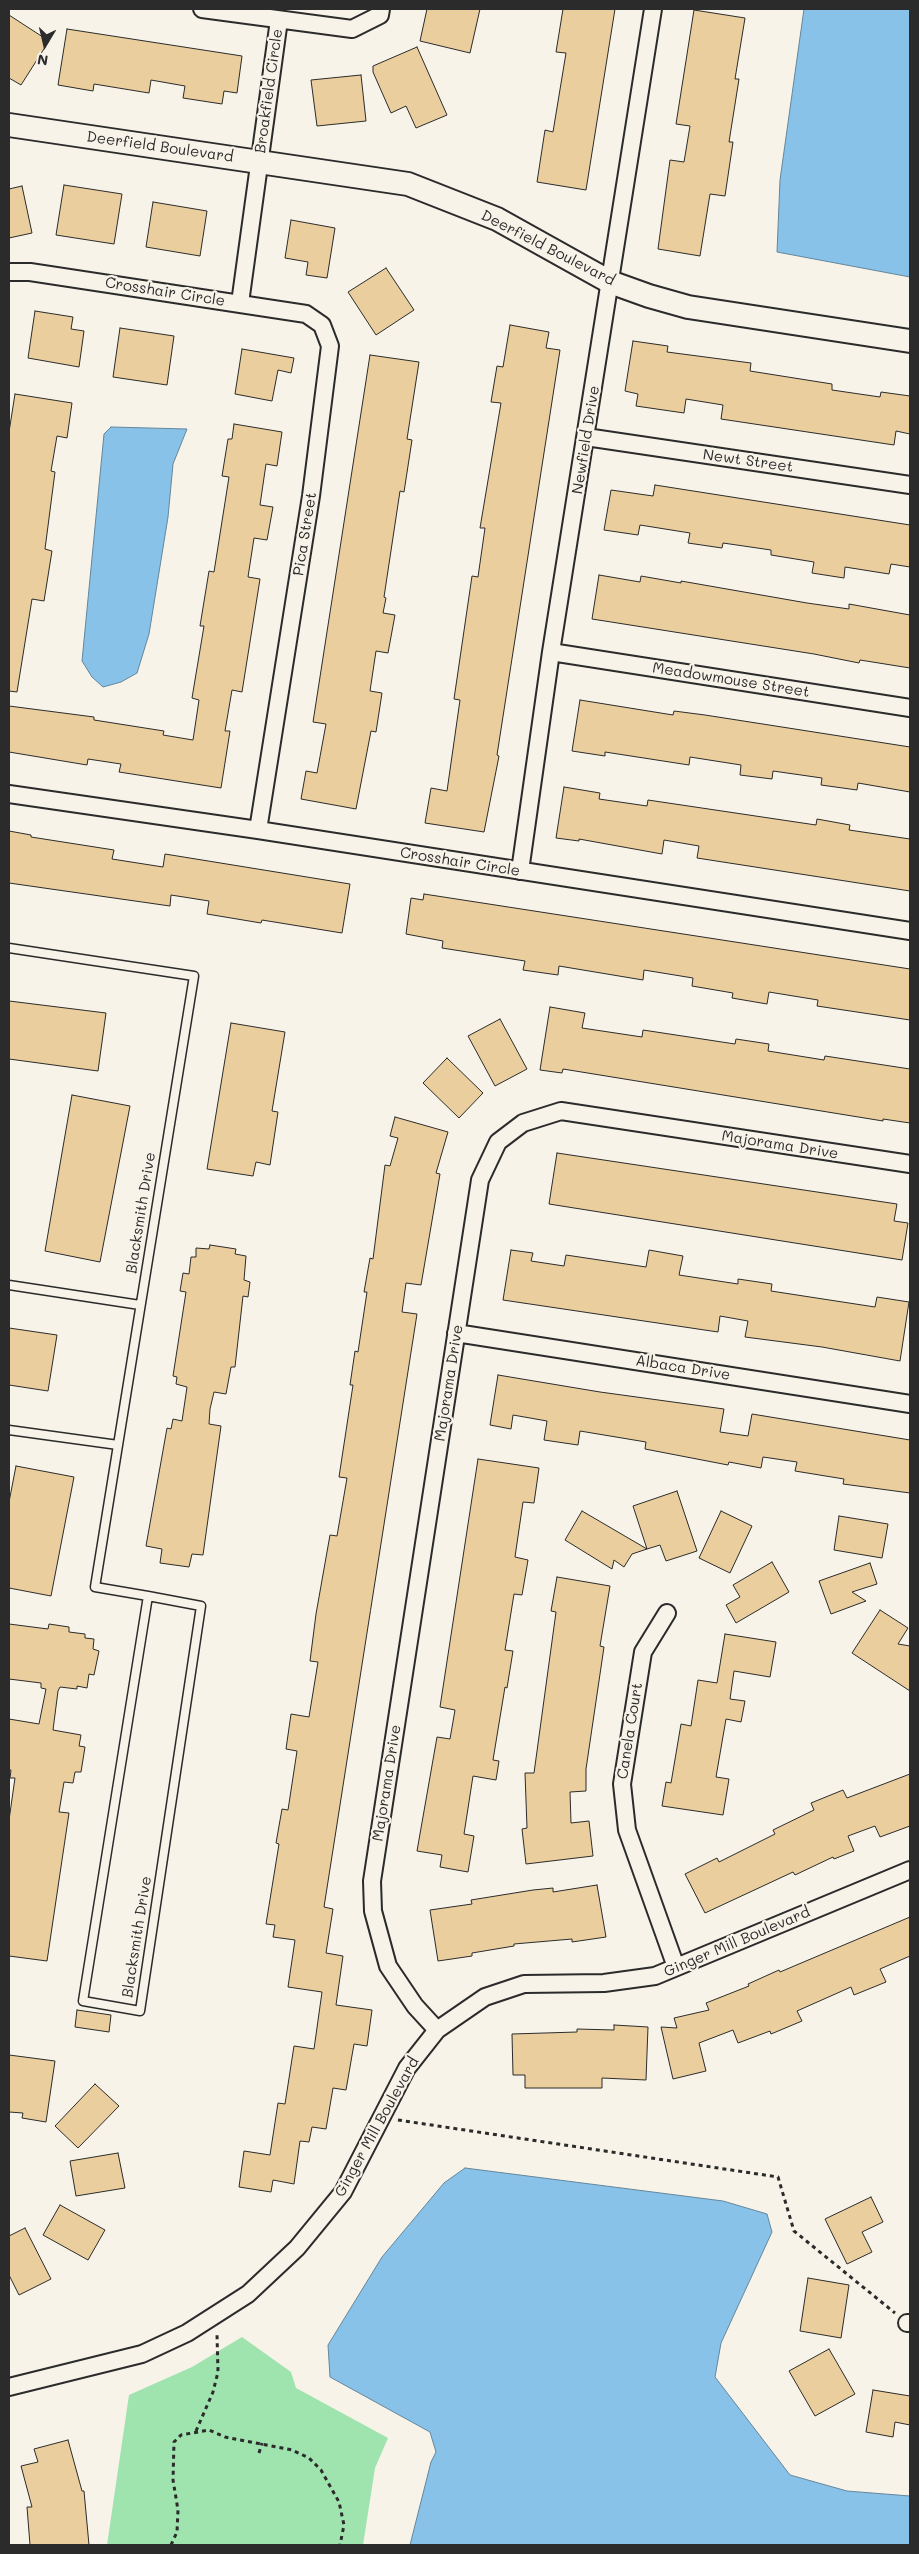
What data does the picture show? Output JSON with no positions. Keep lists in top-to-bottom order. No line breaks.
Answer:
{"streets":{"street":["Broakfield Circle","Deerfield Boulevard","Crosshair Circle","Newfield Drive","Newt Street","Pica Street","Meadowmouse Street","Majorama Drive","Albaca Drive","Canela Court","Ginger Mill Boulevard"],"lane":["Blacksmith Drive"]},"crossings":[["Broakfield Circle","Deerfield Boulevard"],["Broakfield Circle","Crosshair Circle"],["Deerfield Boulevard","Crosshair Circle"],["Deerfield Boulevard","Newfield Drive"],["Crosshair Circle","Newfield Drive"],["Crosshair Circle","Pica Street"],["Newfield Drive","Newt Street"],["Newfield Drive","Meadowmouse Street"],["Majorama Drive","Albaca Drive"],["Majorama Drive","Ginger Mill Boulevard"],["Canela Court","Ginger Mill Boulevard"]],"north":"bottom"}
